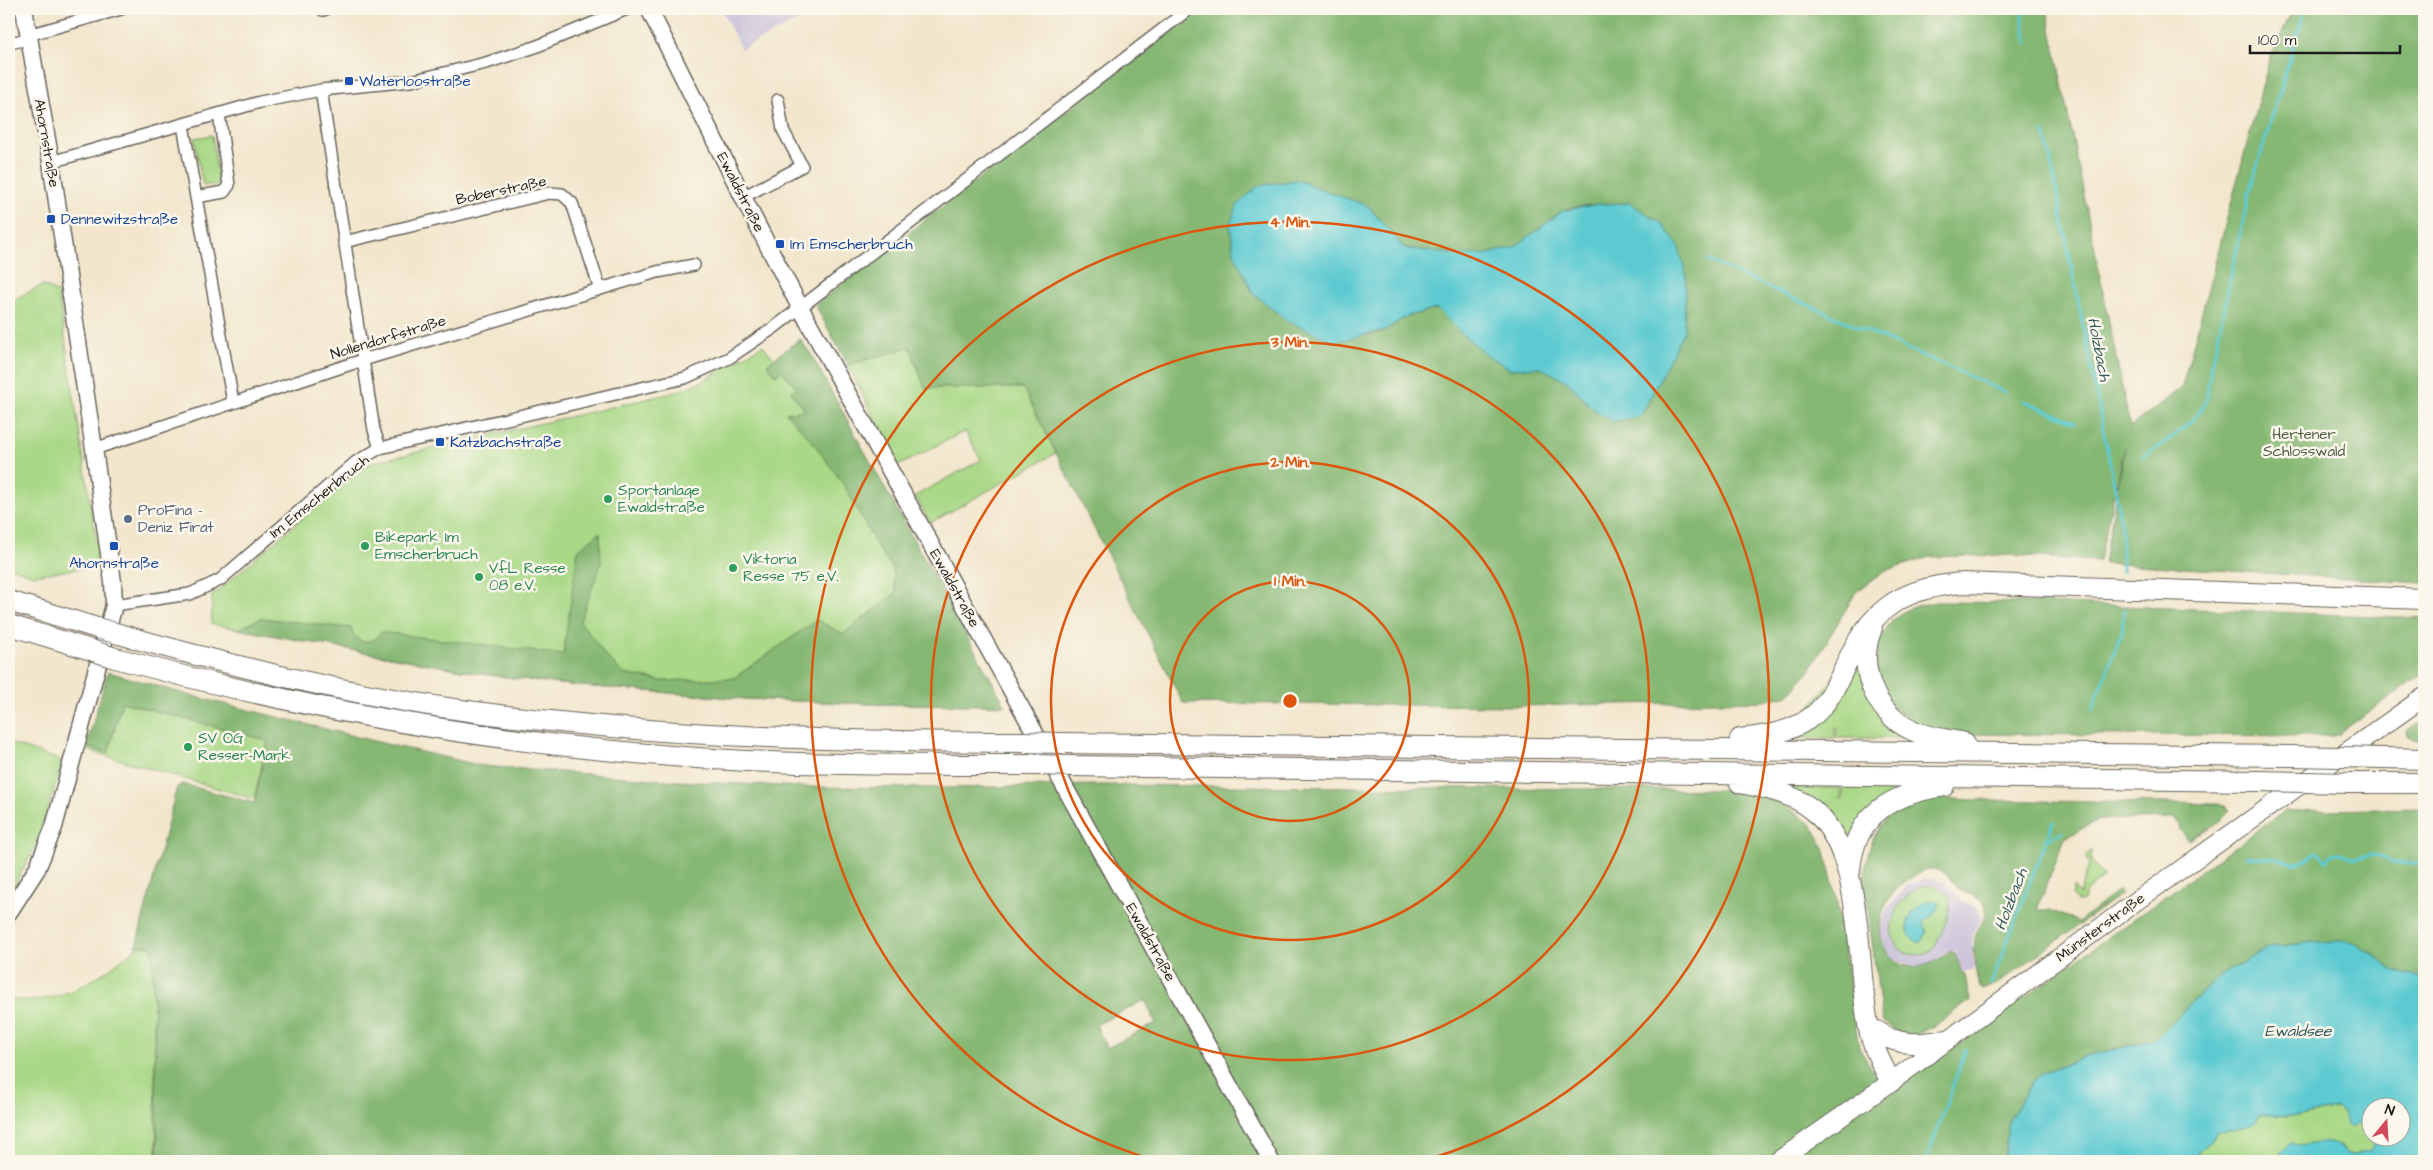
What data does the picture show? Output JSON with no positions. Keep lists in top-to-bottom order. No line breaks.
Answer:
{"streets":{"main road":["Ahornstraße","Ewaldstraße","Münsterstraße"],"street":["Boberstraße","Nollendorfstraße","Im Emscherbruch"]},"crossings":[["Ahornstraße","Nollendorfstraße"],["Ahornstraße","Im Emscherbruch"],["Boberstraße","Nollendorfstraße"],["Ewaldstraße","Im Emscherbruch"]],"water":["Holzbach","Ewaldsee"],"parks":["Hertener Schlosswald"],"places":{"transit":["Waterloostraße","Dennewitzstraße","Im Emscherbruch","Katzbachstraße","Ahornstraße"],"other":["Sportanlage Ewaldstraße","ProFina - Deniz Firat","Bikepark Im Emscherbruch","Viktoria Resse 75 e.V.","VfL Resse 08 e.V.","SV OG Resser-Mark"]},"scale_bar":"100 m","north":"top","rings":["4 Min.","3 Min.","2 Min.","1 Min."]}
